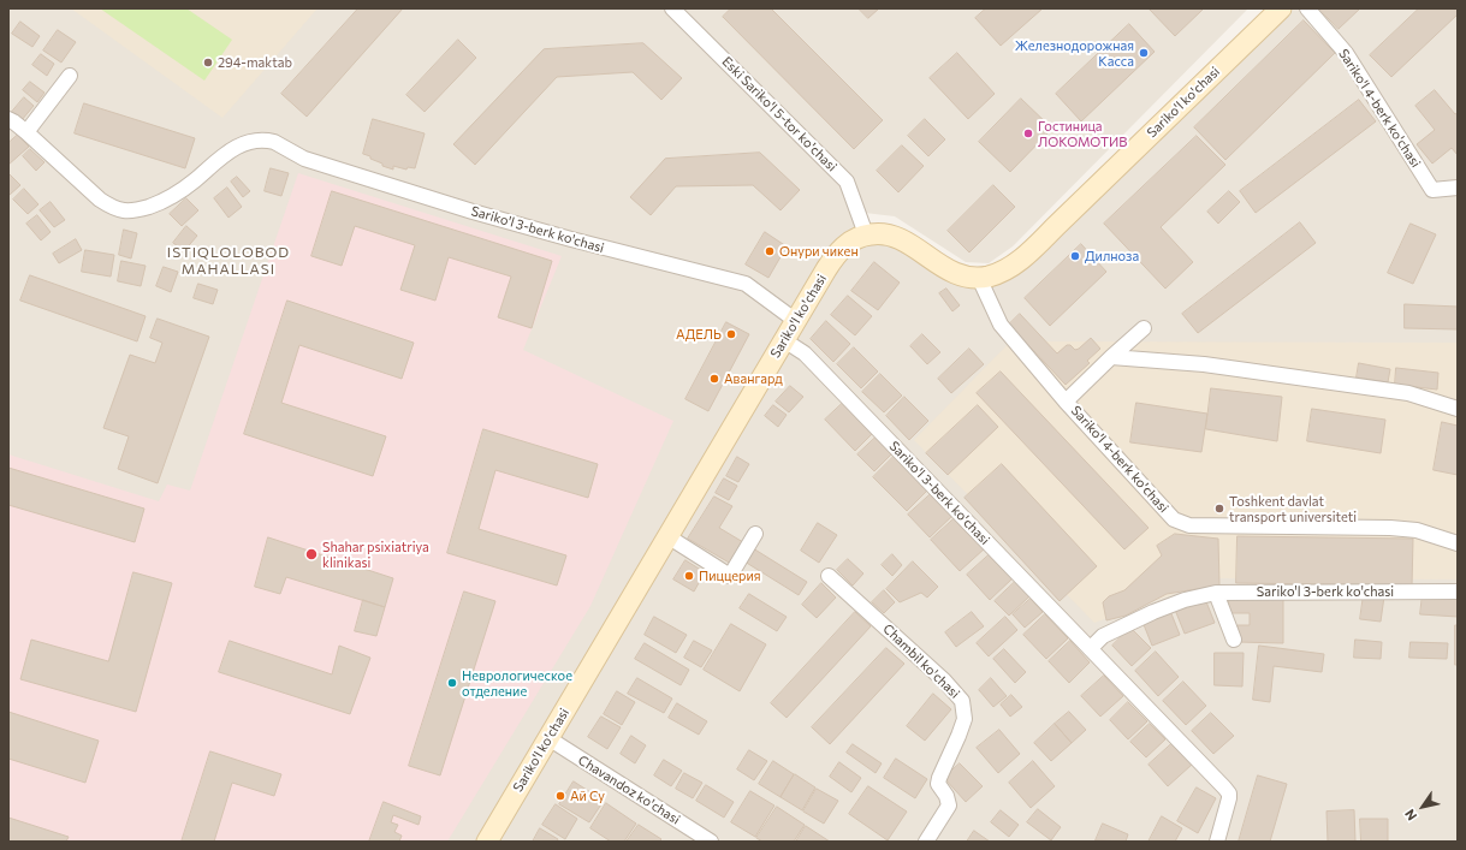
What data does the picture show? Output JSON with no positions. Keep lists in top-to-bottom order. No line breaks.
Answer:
{"streets":{"main road":["Sariko'l ko'chasi"],"street":["Sariko'l 4-berk ko'chasi","Eski Sariko'l 5-tor ko'chasi","Sariko'l 3-berk ko'chasi","Chambil ko'chasi","Chavandoz ko'chasi"]},"crossings":[["Sariko'l ko'chasi","Sariko'l 4-berk ko'chasi"],["Sariko'l ko'chasi","Eski Sariko'l 5-tor ko'chasi"],["Sariko'l ko'chasi","Sariko'l 3-berk ko'chasi"],["Sariko'l ko'chasi","Chavandoz ko'chasi"]],"districts":["ISTIQLOLOBOD MAHALLASI"],"places":["Железнодорожная Касса","294-maktab","Гостиница ЛОКОМОТИВ","Онури чикен","Дилноза","АДЕЛЬ","Авангард","Toshkent davlat transport universiteti","Shahar psixiatriya klinikasi","Пиццерия","Неврологическое отделение","Ай Су"],"north":"bottom left"}
